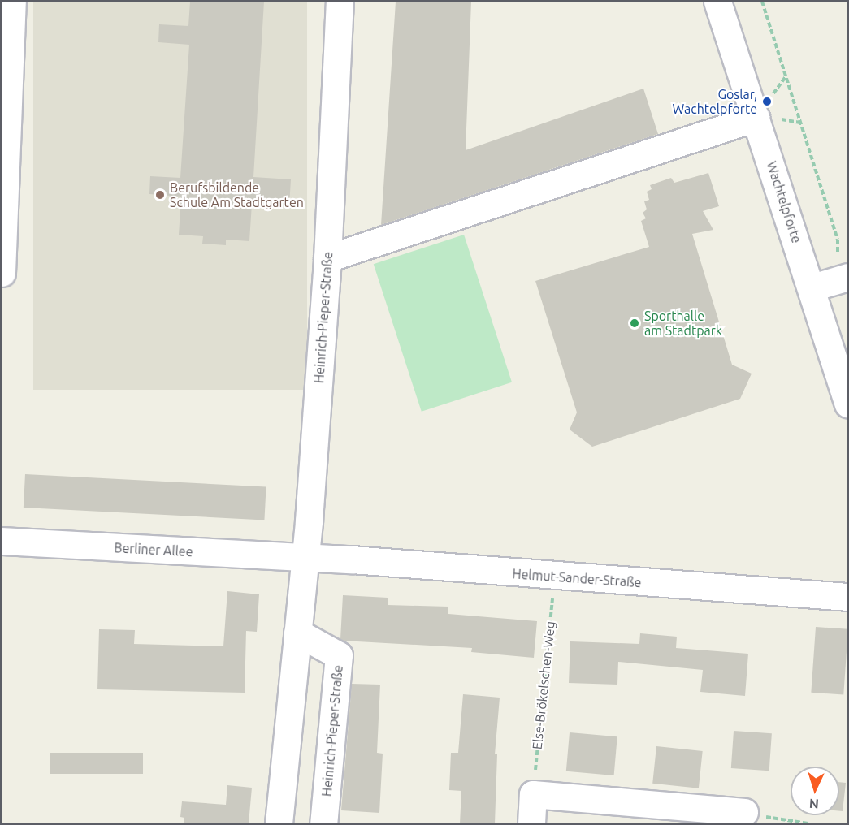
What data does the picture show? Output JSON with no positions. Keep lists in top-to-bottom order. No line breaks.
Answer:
{"streets":{"street":["Wachtelpforte","Heinrich-Pieper-Straße","Berliner Allee","Helmut-Sander-Straße"],"path":["Else-Brökelschen-Weg"]},"crossings":[["Heinrich-Pieper-Straße","Berliner Allee"],["Heinrich-Pieper-Straße","Helmut-Sander-Straße"],["Berliner Allee","Helmut-Sander-Straße"],["Helmut-Sander-Straße","Else-Brökelschen-Weg"]],"places":["Goslar, Wachtelpforte","Berufsbildende Schule Am Stadtgarten","Sporthalle am Stadtpark"],"north":"bottom"}
